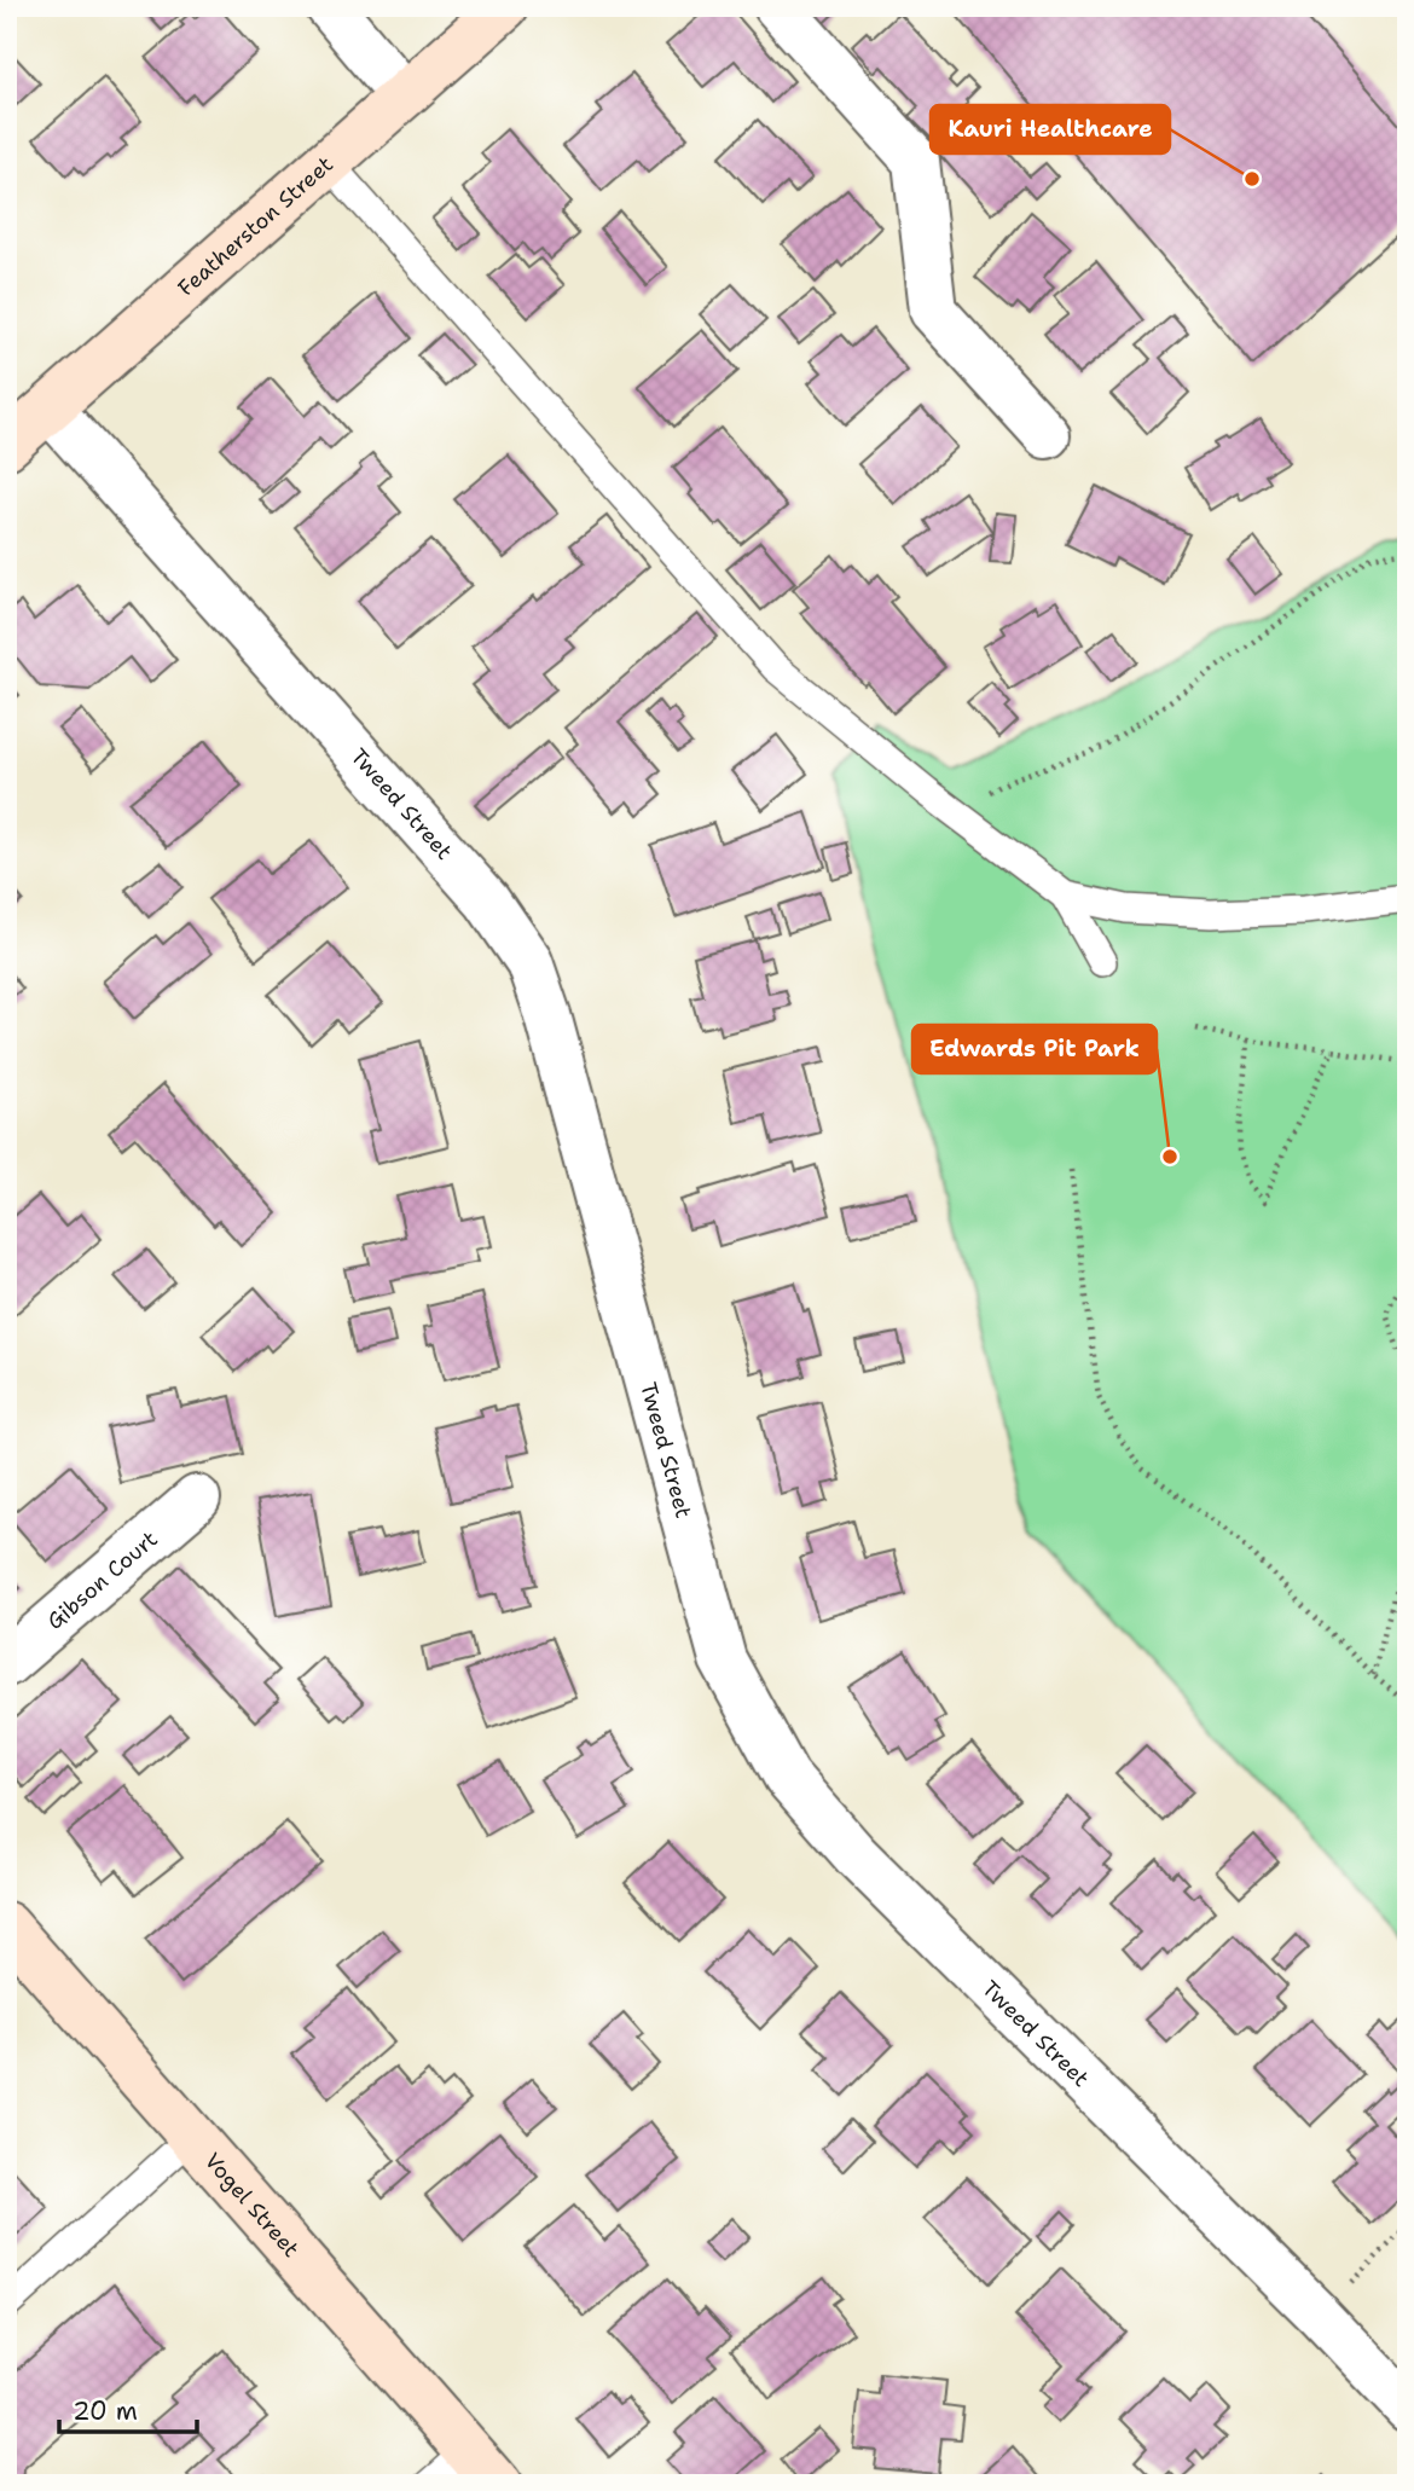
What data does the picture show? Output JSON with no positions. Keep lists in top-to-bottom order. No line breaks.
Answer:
{"streets":{"main road":["Featherston Street","Vogel Street"],"street":["Tweed Street","Gibson Court"]},"crossings":[["Featherston Street","Tweed Street"]],"places":["Kauri Healthcare","Edwards Pit Park"],"scale_bar":"20 m"}
